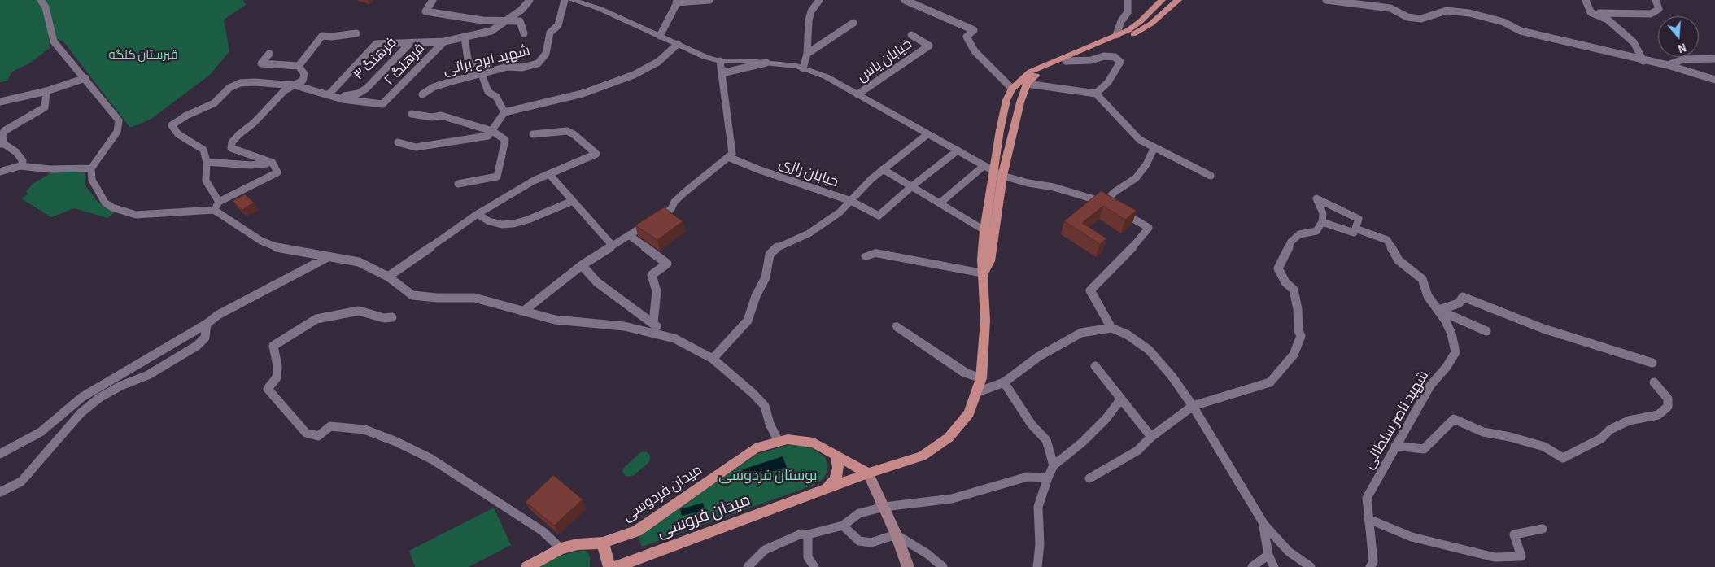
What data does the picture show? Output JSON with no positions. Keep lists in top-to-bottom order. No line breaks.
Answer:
{"streets":{"main road":["میدان فردوسی","میدان فروسی"],"street":["فرهنگ ۳","شهید ایرج براتی","خیابان یاس","فرهنگ ۲","خیابان رازی","شهید ناصر سلطانی"]},"crossings":[["فرهنگ ۳","فرهنگ ۲"],["میدان فردوسی","میدان فروسی"]],"parks":["قبرستان کلگه","بوستان فردوسی"],"north":"bottom"}
